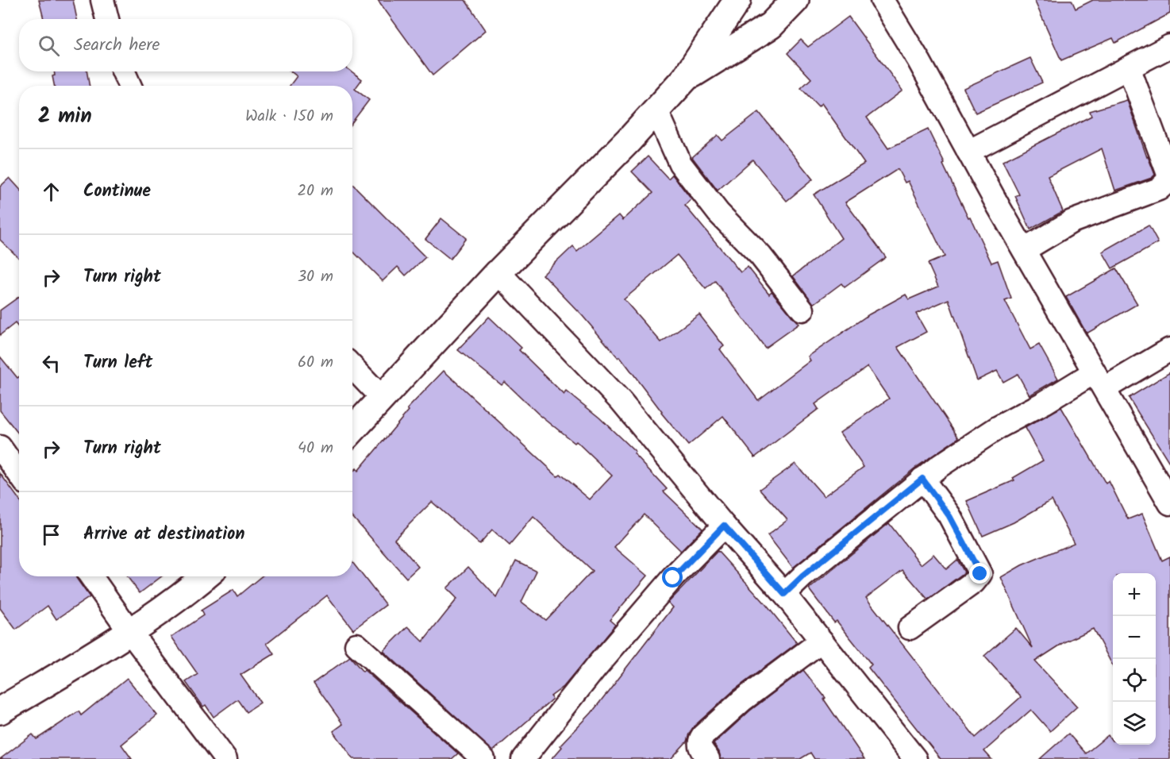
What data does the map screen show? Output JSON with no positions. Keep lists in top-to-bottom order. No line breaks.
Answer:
{"page":{"search":"Search here","heading":["2 min","Walk · 150 m"],"list":[["Continue","20 m"],["Turn right","30 m"],["Turn left","60 m"],["Turn right","40 m"],"Arrive at destination"],"map_buttons":["+","−"]}}
